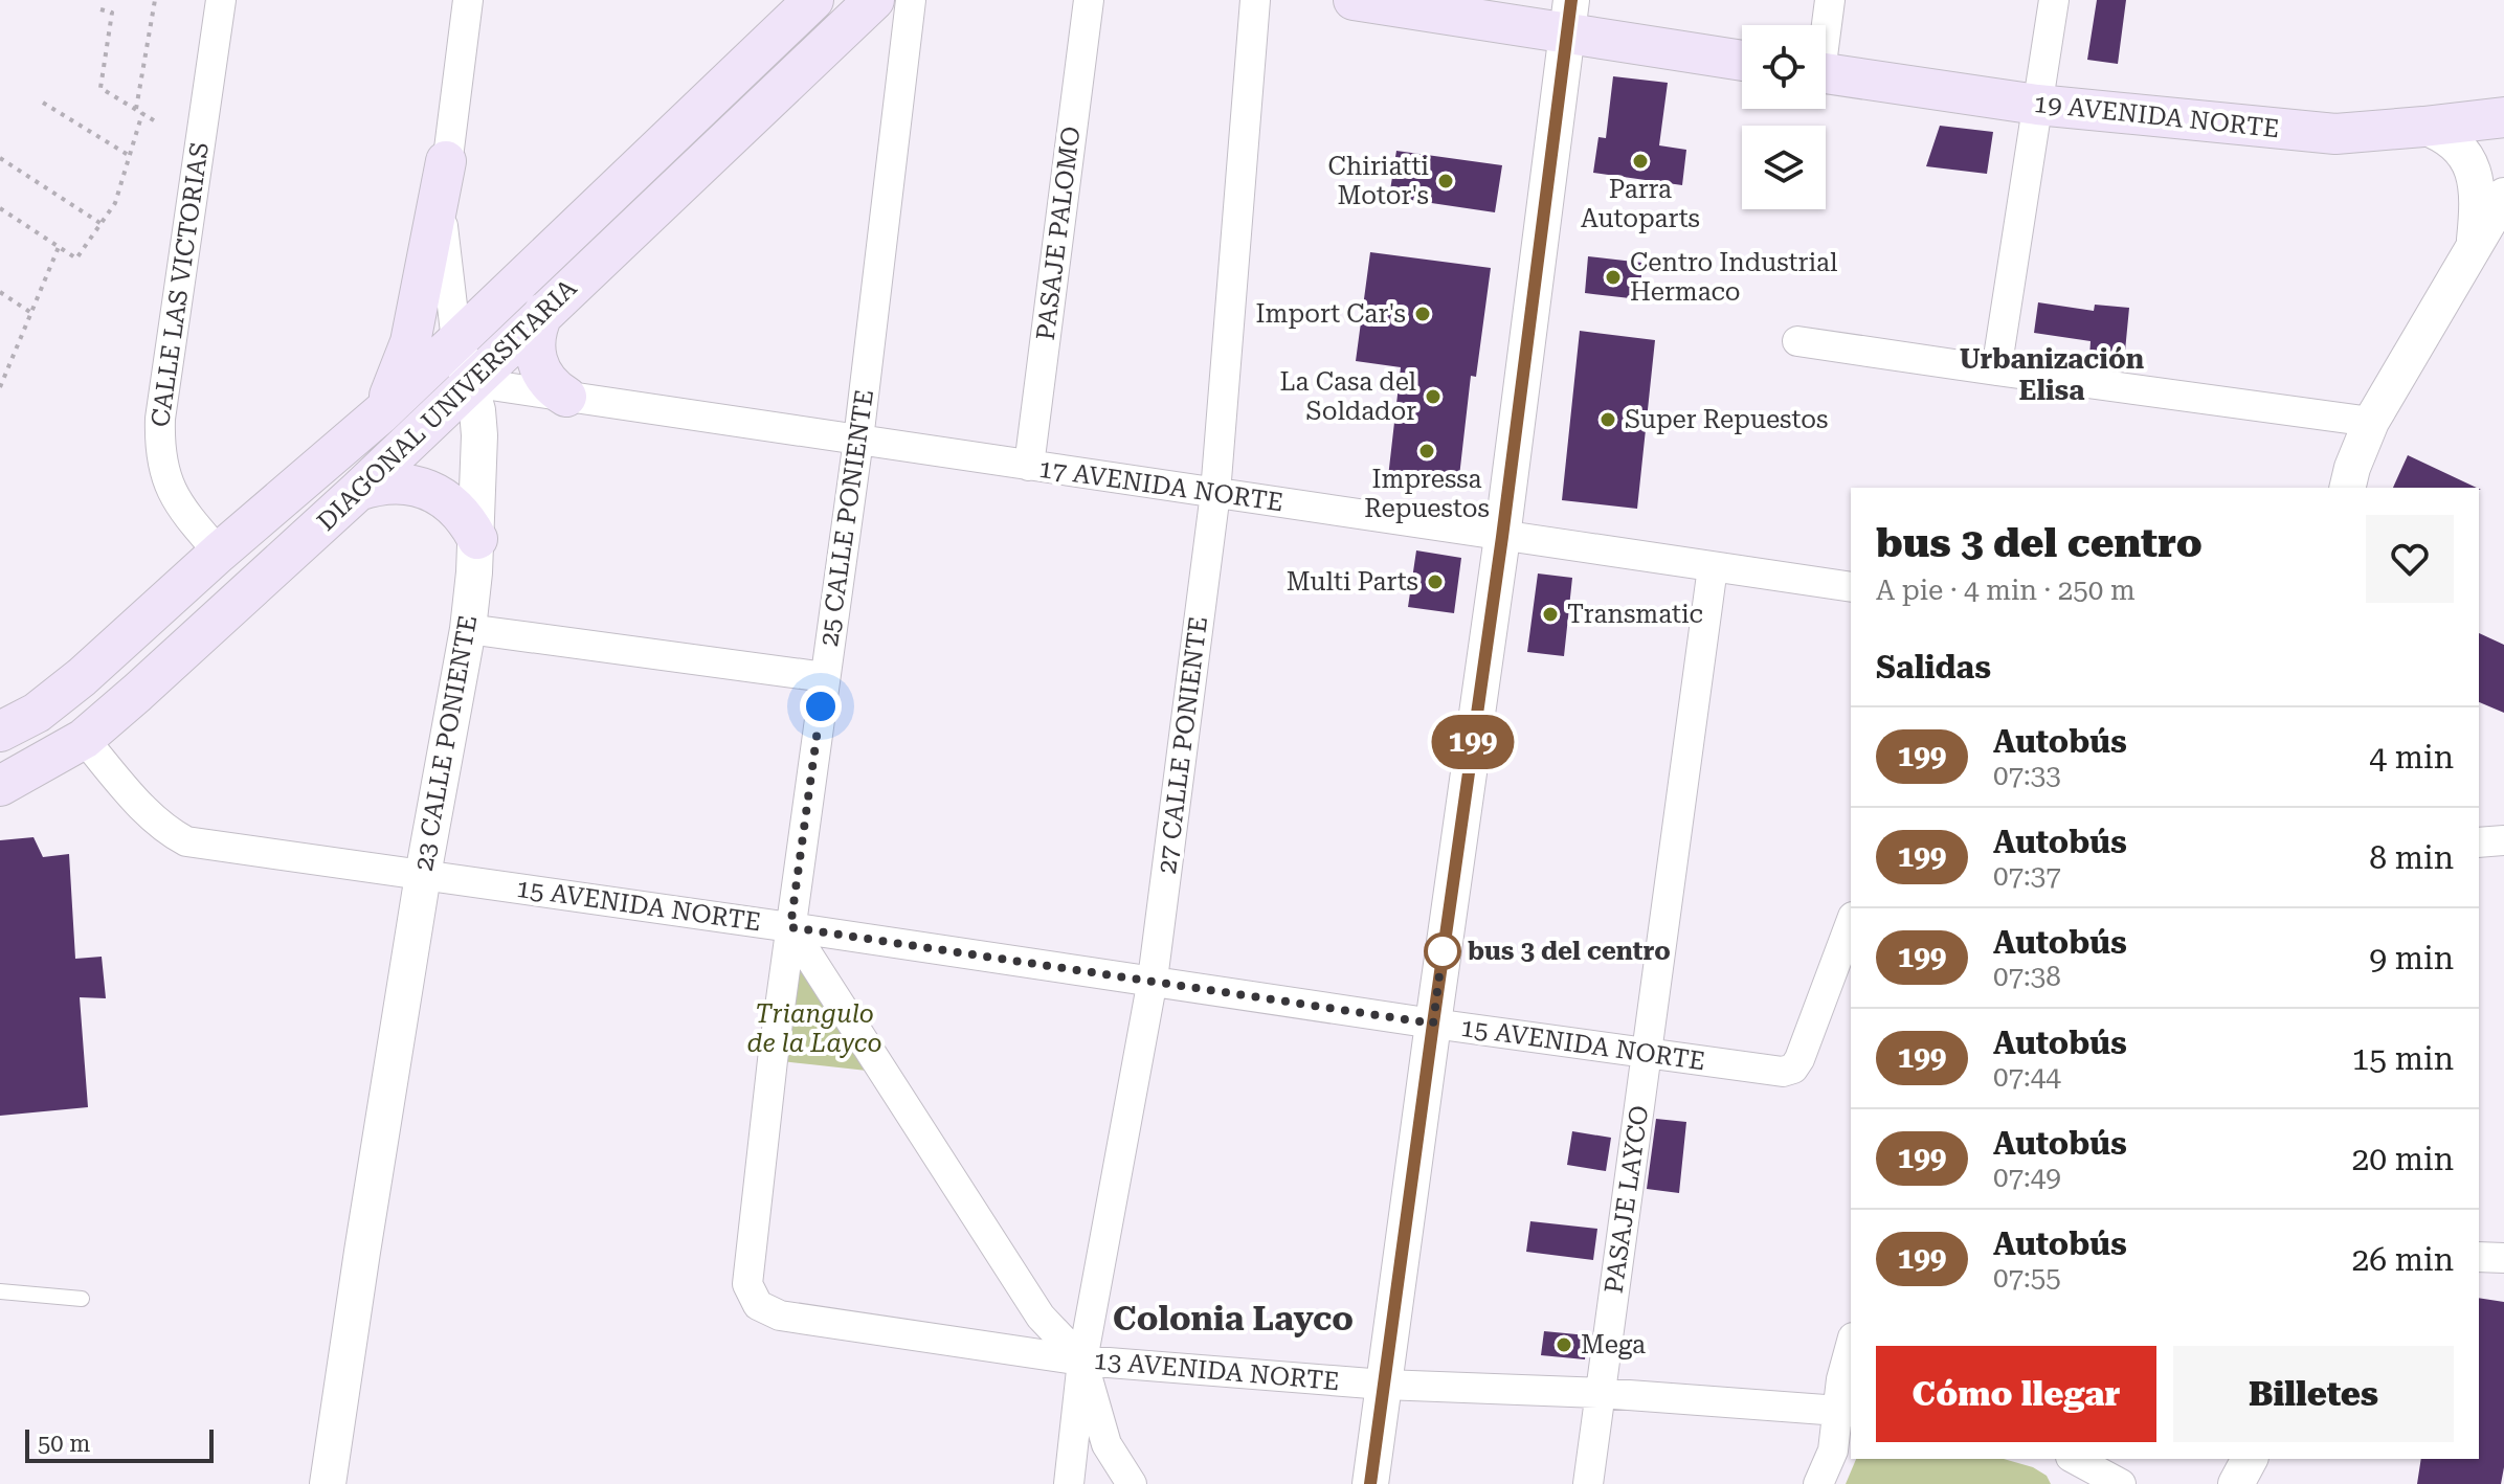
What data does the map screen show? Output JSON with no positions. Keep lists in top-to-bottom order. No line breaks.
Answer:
{"streets":{"main road":["19 AVENIDA NORTE","DIAGONAL UNIVERSITARIA"],"street":["PASAJE PALOMO","CALLE LAS VICTORIAS","17 AVENIDA NORTE","25 CALLE PONIENTE","23 CALLE PONIENTE","27 CALLE PONIENTE","15 AVENIDA NORTE","PASAJE LAYCO","13 AVENIDA NORTE"]},"crossings":[["PASAJE PALOMO","17 AVENIDA NORTE"],["CALLE LAS VICTORIAS","DIAGONAL UNIVERSITARIA"],["DIAGONAL UNIVERSITARIA","17 AVENIDA NORTE"],["DIAGONAL UNIVERSITARIA","23 CALLE PONIENTE"],["DIAGONAL UNIVERSITARIA","15 AVENIDA NORTE"],["17 AVENIDA NORTE","25 CALLE PONIENTE"],["17 AVENIDA NORTE","23 CALLE PONIENTE"],["17 AVENIDA NORTE","27 CALLE PONIENTE"],["17 AVENIDA NORTE","PASAJE LAYCO"],["25 CALLE PONIENTE","15 AVENIDA NORTE"],["25 CALLE PONIENTE","13 AVENIDA NORTE"],["23 CALLE PONIENTE","15 AVENIDA NORTE"],["27 CALLE PONIENTE","15 AVENIDA NORTE"],["27 CALLE PONIENTE","13 AVENIDA NORTE"],["15 AVENIDA NORTE","PASAJE LAYCO"],["PASAJE LAYCO","13 AVENIDA NORTE"]],"districts":["Urbanización Elisa","Colonia Layco"],"parks":["Triangulo de la Layco"],"places":["Parra Autoparts","Chiriatti Motor's","Centro Industrial Hermaco","Import Car's","La Casa del Soldador","Super Repuestos","Impressa Repuestos","Multi Parts","Transmatic","bus 3 del centro","Mega"],"lines":["bus line 199"],"scale_bar":"50 m","page":{"on_map":"199","heading":[["bus 3 del centro","A pie · 4 min · 250 m"],"Salidas"],"list":[{"mark":"199","name":"Autobús","note":"07:33","value":"4 min"},{"mark":"199","name":"Autobús","note":"07:37","value":"8 min"},{"mark":"199","name":"Autobús","note":"07:38","value":"9 min"},{"mark":"199","name":"Autobús","note":"07:44","value":"15 min"},{"mark":"199","name":"Autobús","note":"07:49","value":"20 min"},{"mark":"199","name":"Autobús","note":"07:55","value":"26 min"}],"buttons":["Cómo llegar","Billetes"],"scale":"50 m"}}
